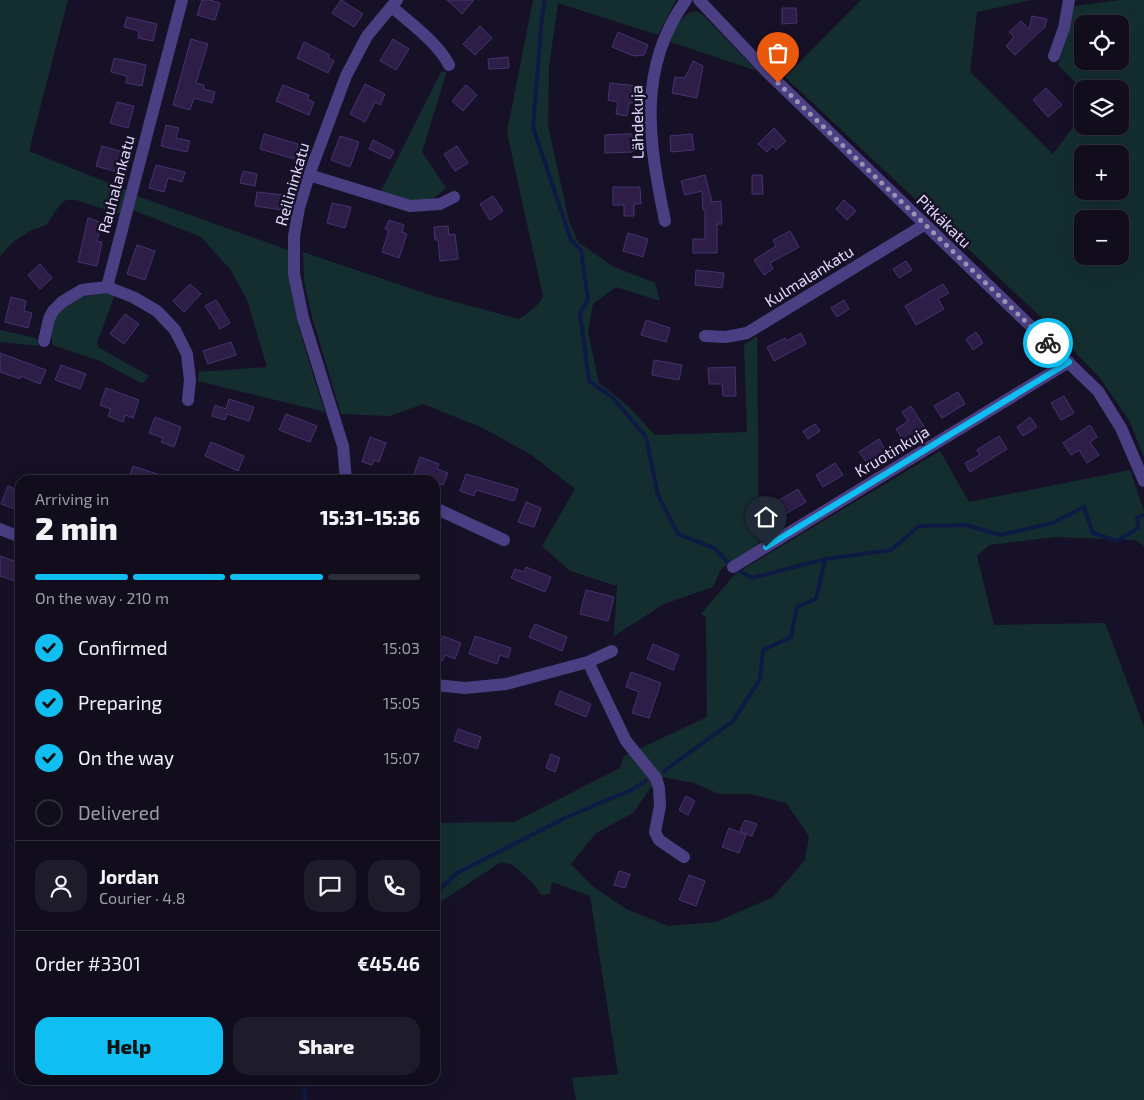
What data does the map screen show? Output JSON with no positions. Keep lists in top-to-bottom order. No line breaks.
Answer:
{"streets":{"street":["Lähdekuja","Rauhalankatu","Reilininkatu","Pitkäkatu","Kulmalankatu","Kruotinkuja"]},"crossings":[["Pitkäkatu","Kulmalankatu"],["Pitkäkatu","Kruotinkuja"]],"page":{"map_buttons":["+","−"],"heading":["2 min","Arriving in","15:31–15:36"],"panel":["Jordan","Courier · 4.8","Order #3301","€45.46"],"bar":"On the way · 210 m","list":[["Confirmed","15:03"],["Preparing","15:05"],["On the way","15:07"],"Delivered"],"buttons":["Help","Share"]}}
